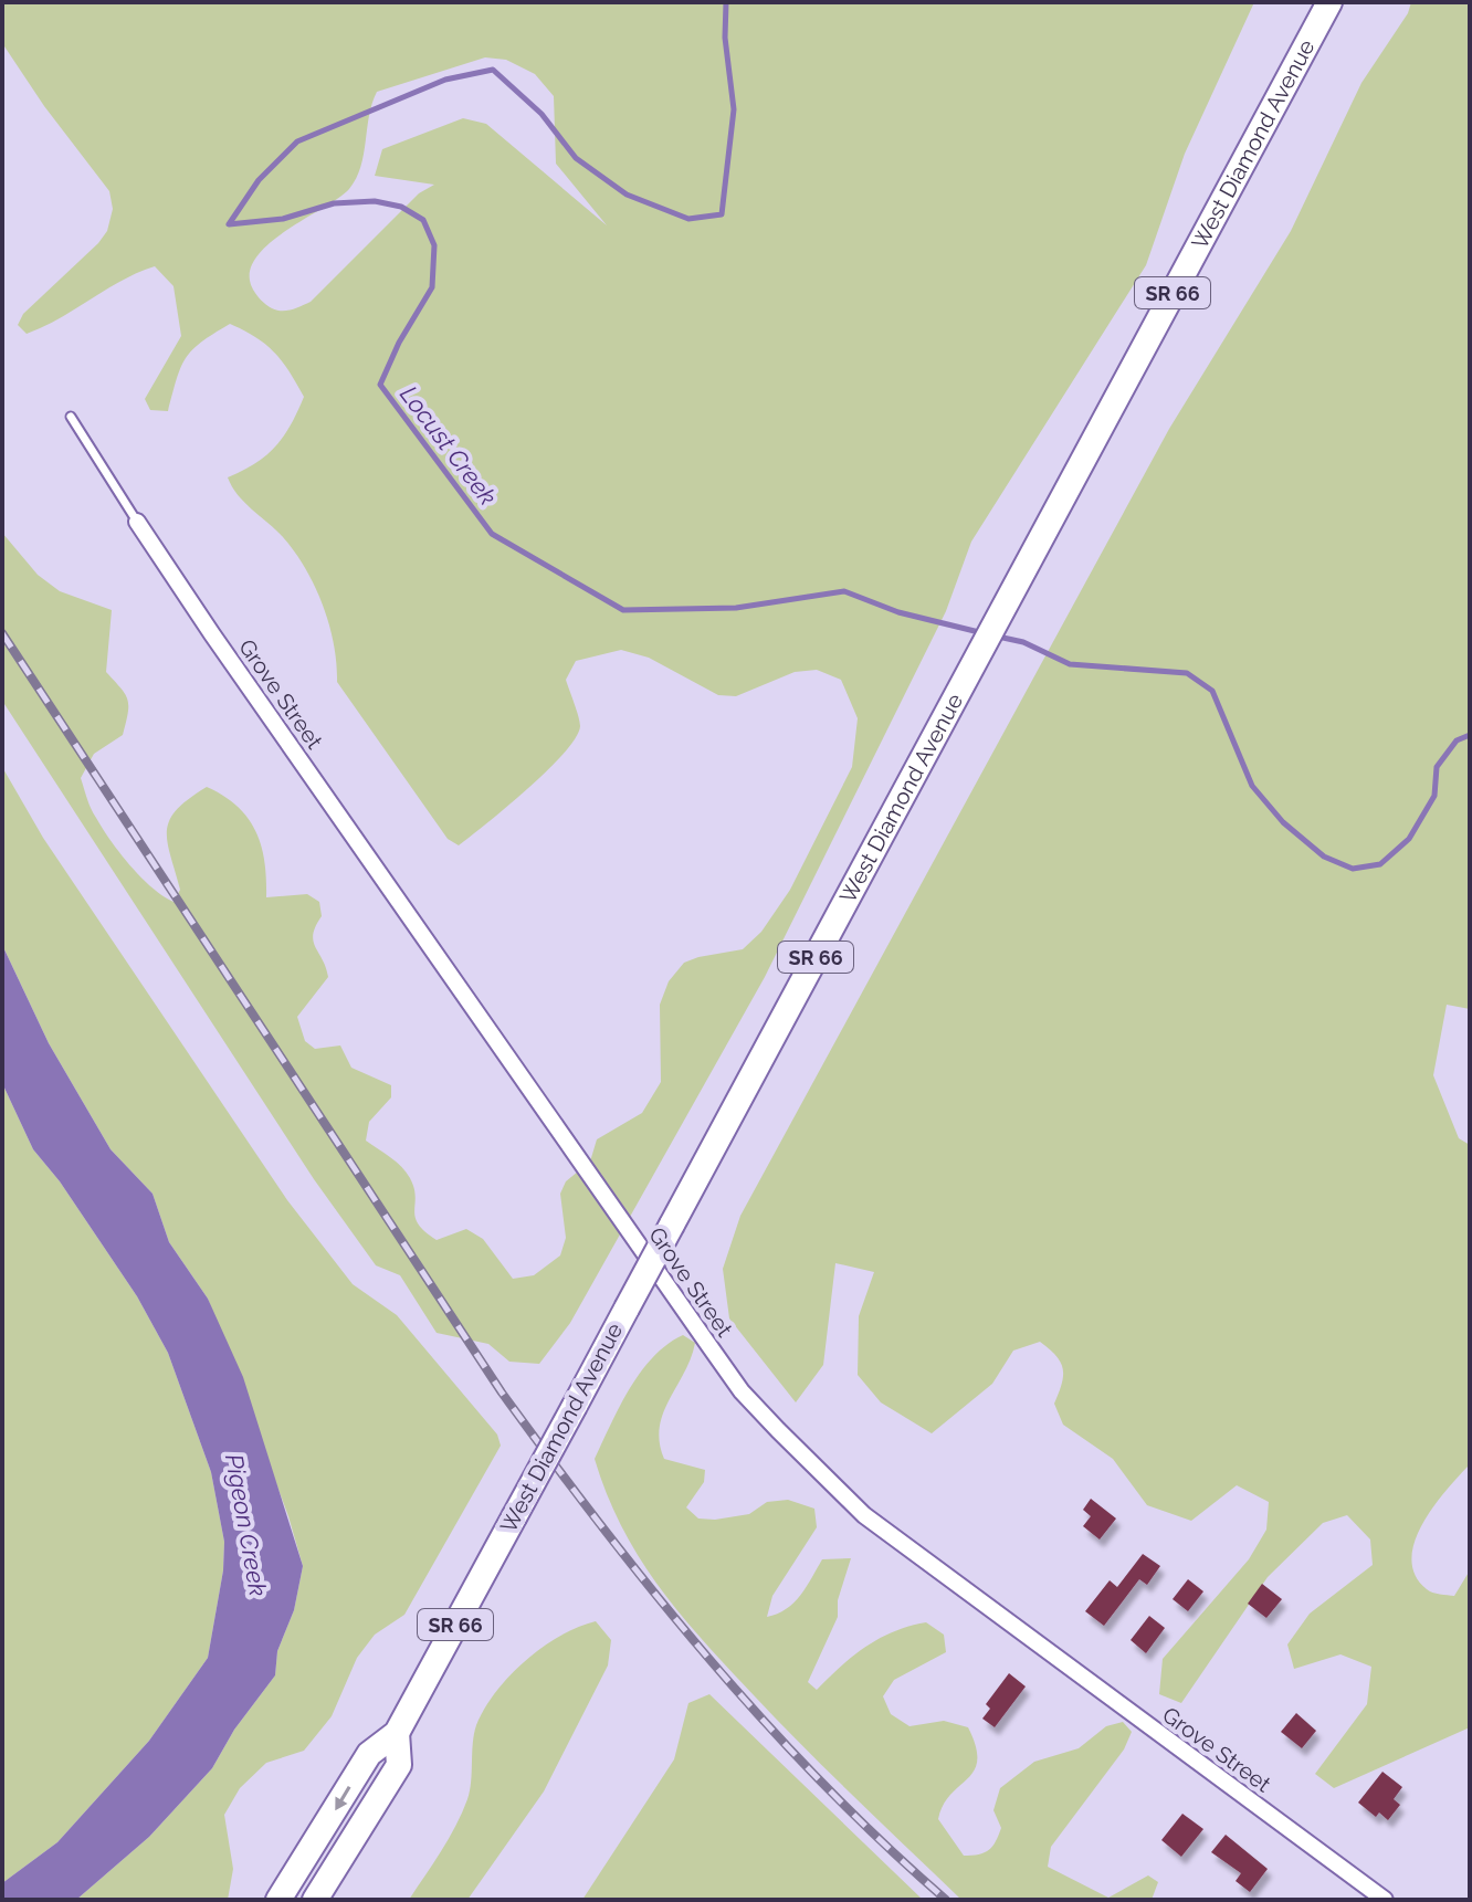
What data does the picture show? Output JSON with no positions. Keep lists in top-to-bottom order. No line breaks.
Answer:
{"streets":{"main road":["West Diamond Avenue","SR 66"],"street":["Grove Street"]},"water":["Locust Creek","Pigeon Creek"]}
